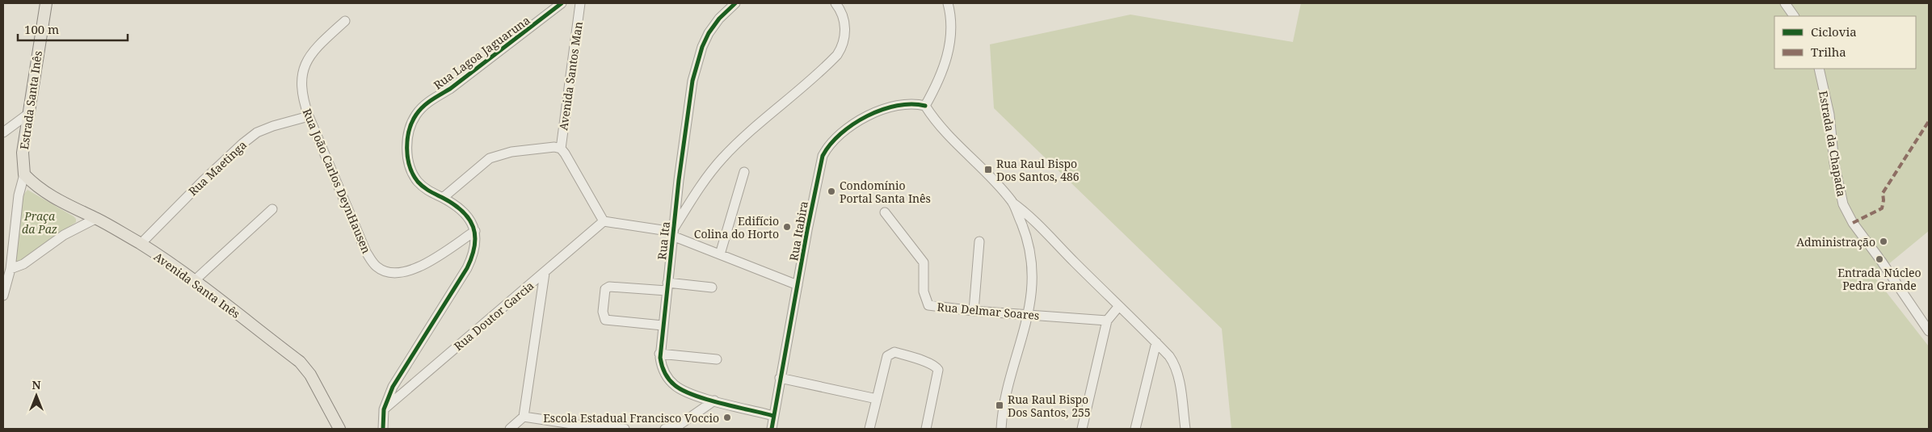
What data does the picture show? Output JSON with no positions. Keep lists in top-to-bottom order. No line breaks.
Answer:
{"streets":{"main road":["Estrada Santa Inês","Avenida Santa Inês"],"street":["Rua Lagoa Jaguaruna","Avenida Santos Man","Estrada da Chapada","Rua Maetinga","Rua João Carlos DeynHausen","Rua Itabira","Rua Ita","Rua Delmar Soares","Rua Doutor Garcia"]},"crossings":[["Rua Lagoa Jaguaruna","Rua João Carlos DeynHausen"],["Estrada Santa Inês","Avenida Santa Inês"],["Rua Maetinga","Rua João Carlos DeynHausen"],["Rua Maetinga","Avenida Santa Inês"],["Rua Itabira","Rua Ita"]],"parks":["Praça da Paz"],"places":{"transit":["Rua Raul Bispo Dos Santos, 486","Rua Raul Bispo Dos Santos, 255"],"other":["Condomínio Portal Santa Inês","Edifício Colina do Horto","Administração","Entrada Núcleo Pedra Grande","Escola Estadual Francisco Voccio"]},"legend":["Ciclovia","Trilha"],"scale_bar":"100 m","north":"top"}
